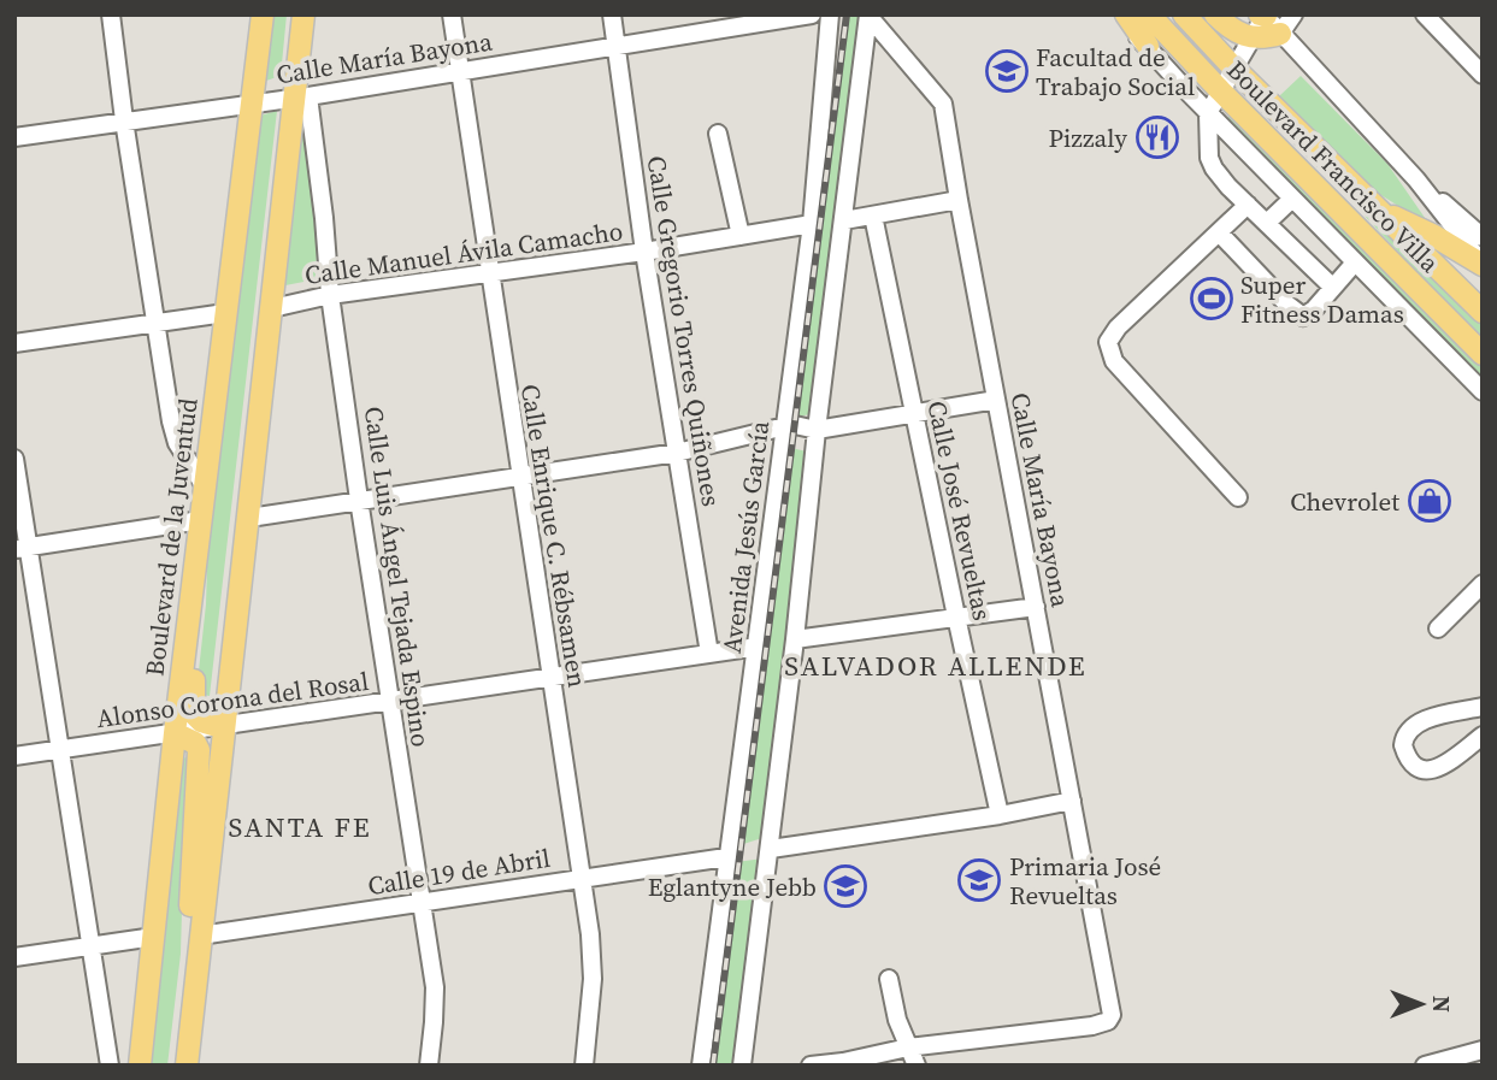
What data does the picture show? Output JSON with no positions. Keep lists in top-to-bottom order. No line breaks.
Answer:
{"streets":{"main road":["Boulevard Francisco Villa","Boulevard de la Juventud"],"street":["Calle María Bayona","Calle Manuel Ávila Camacho","Calle Gregorio Torres Quiñones","Calle José Revueltas","Calle Enrique C. Rébsamen","Avenida Jesús García","Calle Luis Ángel Tejada Espino","Alonso Corona del Rosal","Calle 19 de Abril"]},"crossings":[["Calle María Bayona","Calle Gregorio Torres Quiñones"],["Calle María Bayona","Calle Enrique C. Rébsamen"],["Calle María Bayona","Boulevard de la Juventud"],["Calle María Bayona","Calle Luis Ángel Tejada Espino"],["Calle Manuel Ávila Camacho","Calle Gregorio Torres Quiñones"],["Calle Manuel Ávila Camacho","Calle Enrique C. Rébsamen"],["Calle Manuel Ávila Camacho","Avenida Jesús García"],["Calle Manuel Ávila Camacho","Calle Luis Ángel Tejada Espino"],["Calle Gregorio Torres Quiñones","Alonso Corona del Rosal"],["Calle Enrique C. Rébsamen","Alonso Corona del Rosal"],["Calle Enrique C. Rébsamen","Calle 19 de Abril"],["Boulevard de la Juventud","Alonso Corona del Rosal"],["Avenida Jesús García","Alonso Corona del Rosal"],["Avenida Jesús García","Calle 19 de Abril"],["Calle Luis Ángel Tejada Espino","Alonso Corona del Rosal"],["Calle Luis Ángel Tejada Espino","Calle 19 de Abril"]],"districts":["SALVADOR ALLENDE","SANTA FE"],"places":{"school or university":["Facultad de Trabajo Social","Primaria José Revueltas","Eglantyne Jebb"],"restaurant":["Pizzaly"],"sports":["Super Fitness Damas"],"shop":["Chevrolet"]},"north":"right"}
